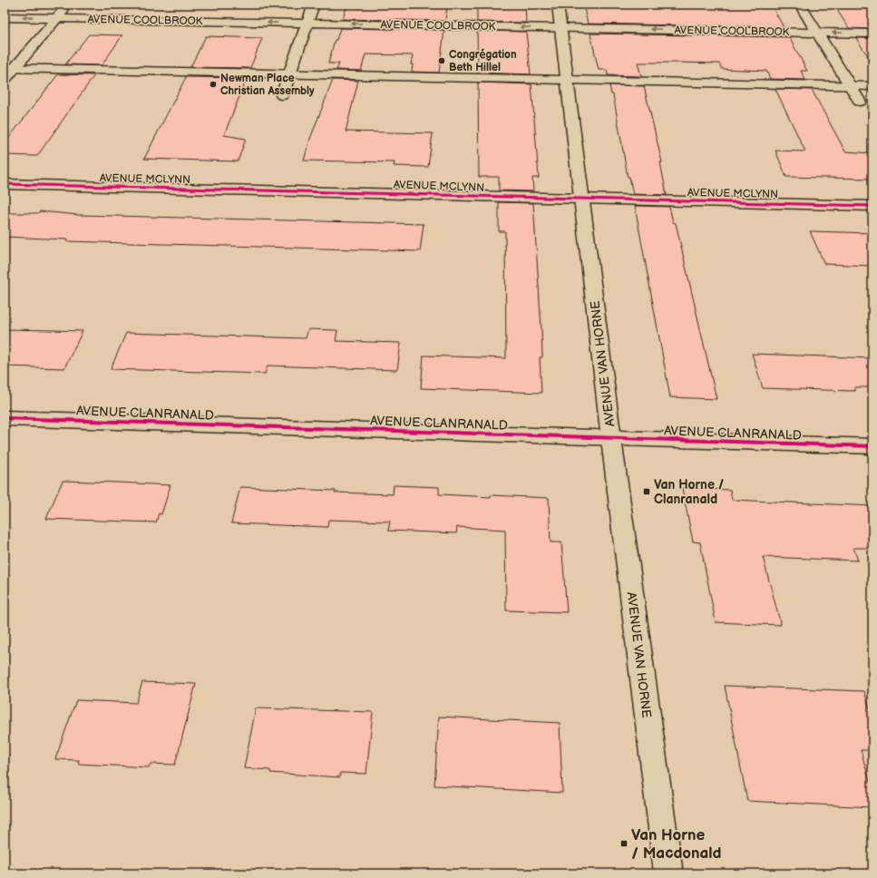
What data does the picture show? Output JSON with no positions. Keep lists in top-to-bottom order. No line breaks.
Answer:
{"streets":{"street":["AVENUE COOLBROOK","AVENUE MCLYNN","AVENUE VAN HORNE","AVENUE CLANRANALD"]},"crossings":[["AVENUE COOLBROOK","AVENUE VAN HORNE"],["AVENUE MCLYNN","AVENUE VAN HORNE"],["AVENUE VAN HORNE","AVENUE CLANRANALD"]],"one_way":["AVENUE COOLBROOK"],"places":{"other":["Congrégation Beth Hillel","Newman Place Christian Assembly"],"transit":["Van Horne / Clanranald","Van Horne / Macdonald"]}}
